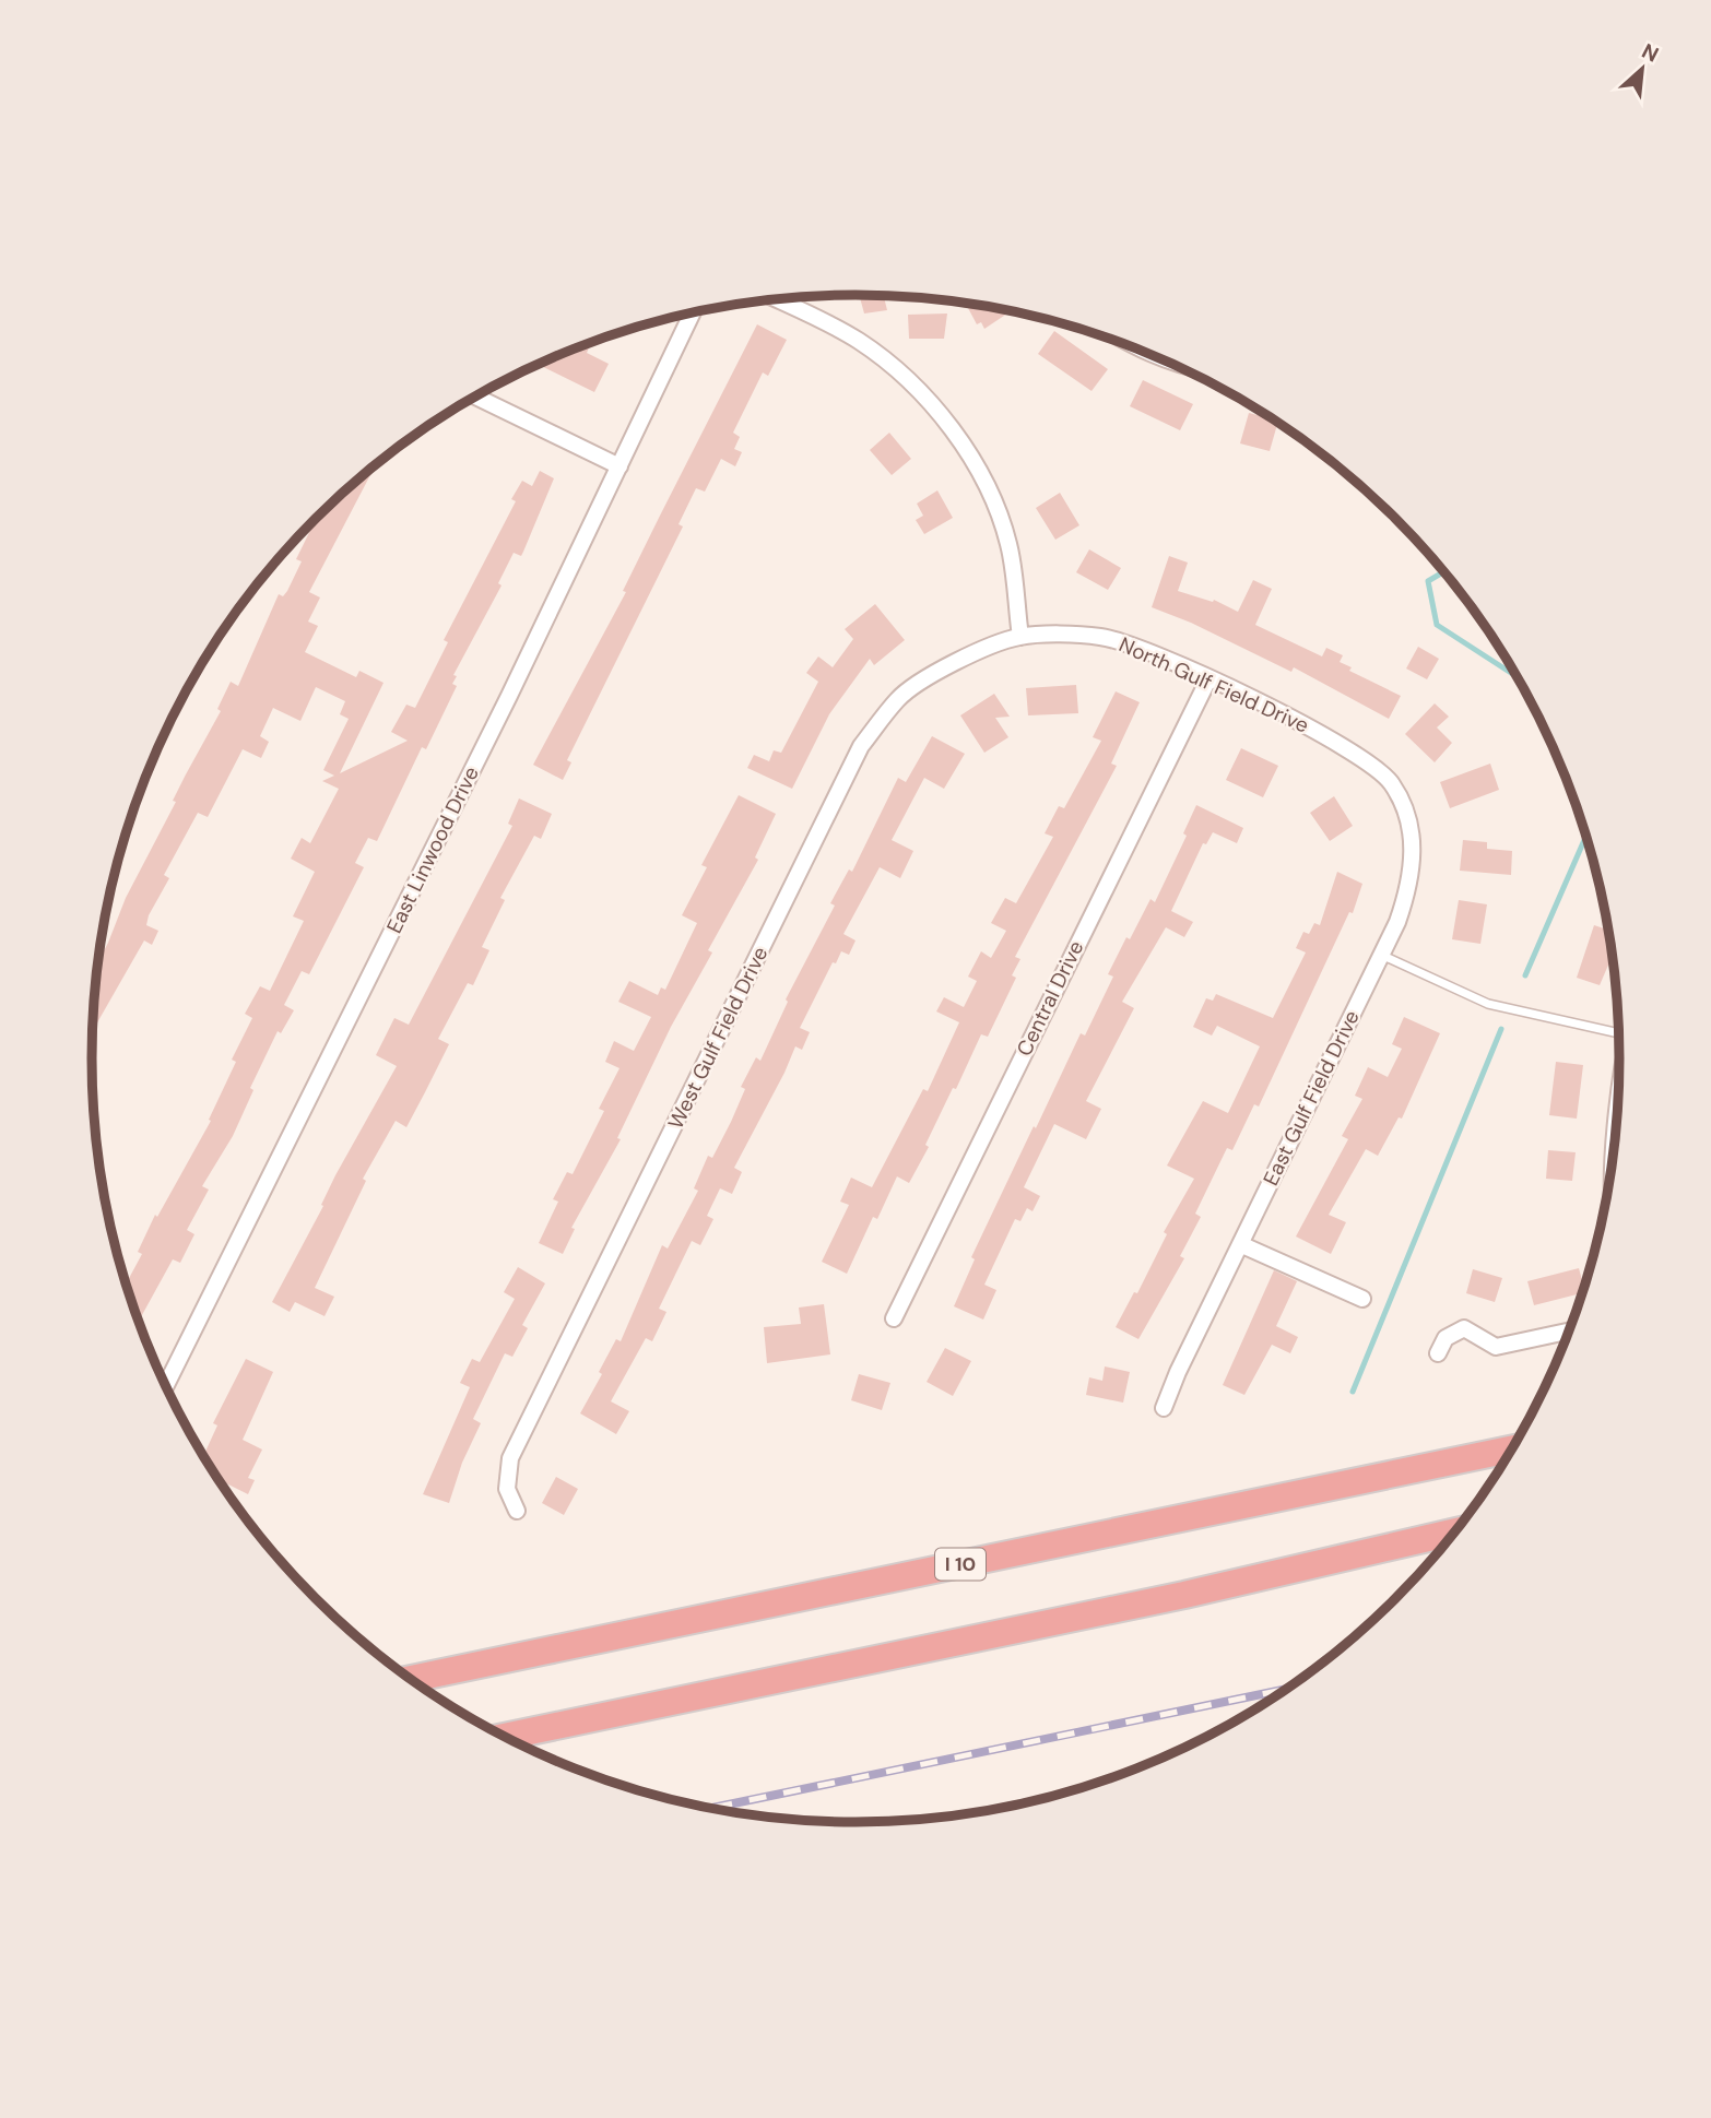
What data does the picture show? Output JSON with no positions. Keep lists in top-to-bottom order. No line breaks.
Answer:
{"streets":{"highway":["I 10"],"street":["North Gulf Field Drive","East Linwood Drive","Central Drive","West Gulf Field Drive","East Gulf Field Drive"]},"crossings":[["North Gulf Field Drive","Central Drive"],["North Gulf Field Drive","West Gulf Field Drive"],["North Gulf Field Drive","East Gulf Field Drive"]],"north":"top right"}
